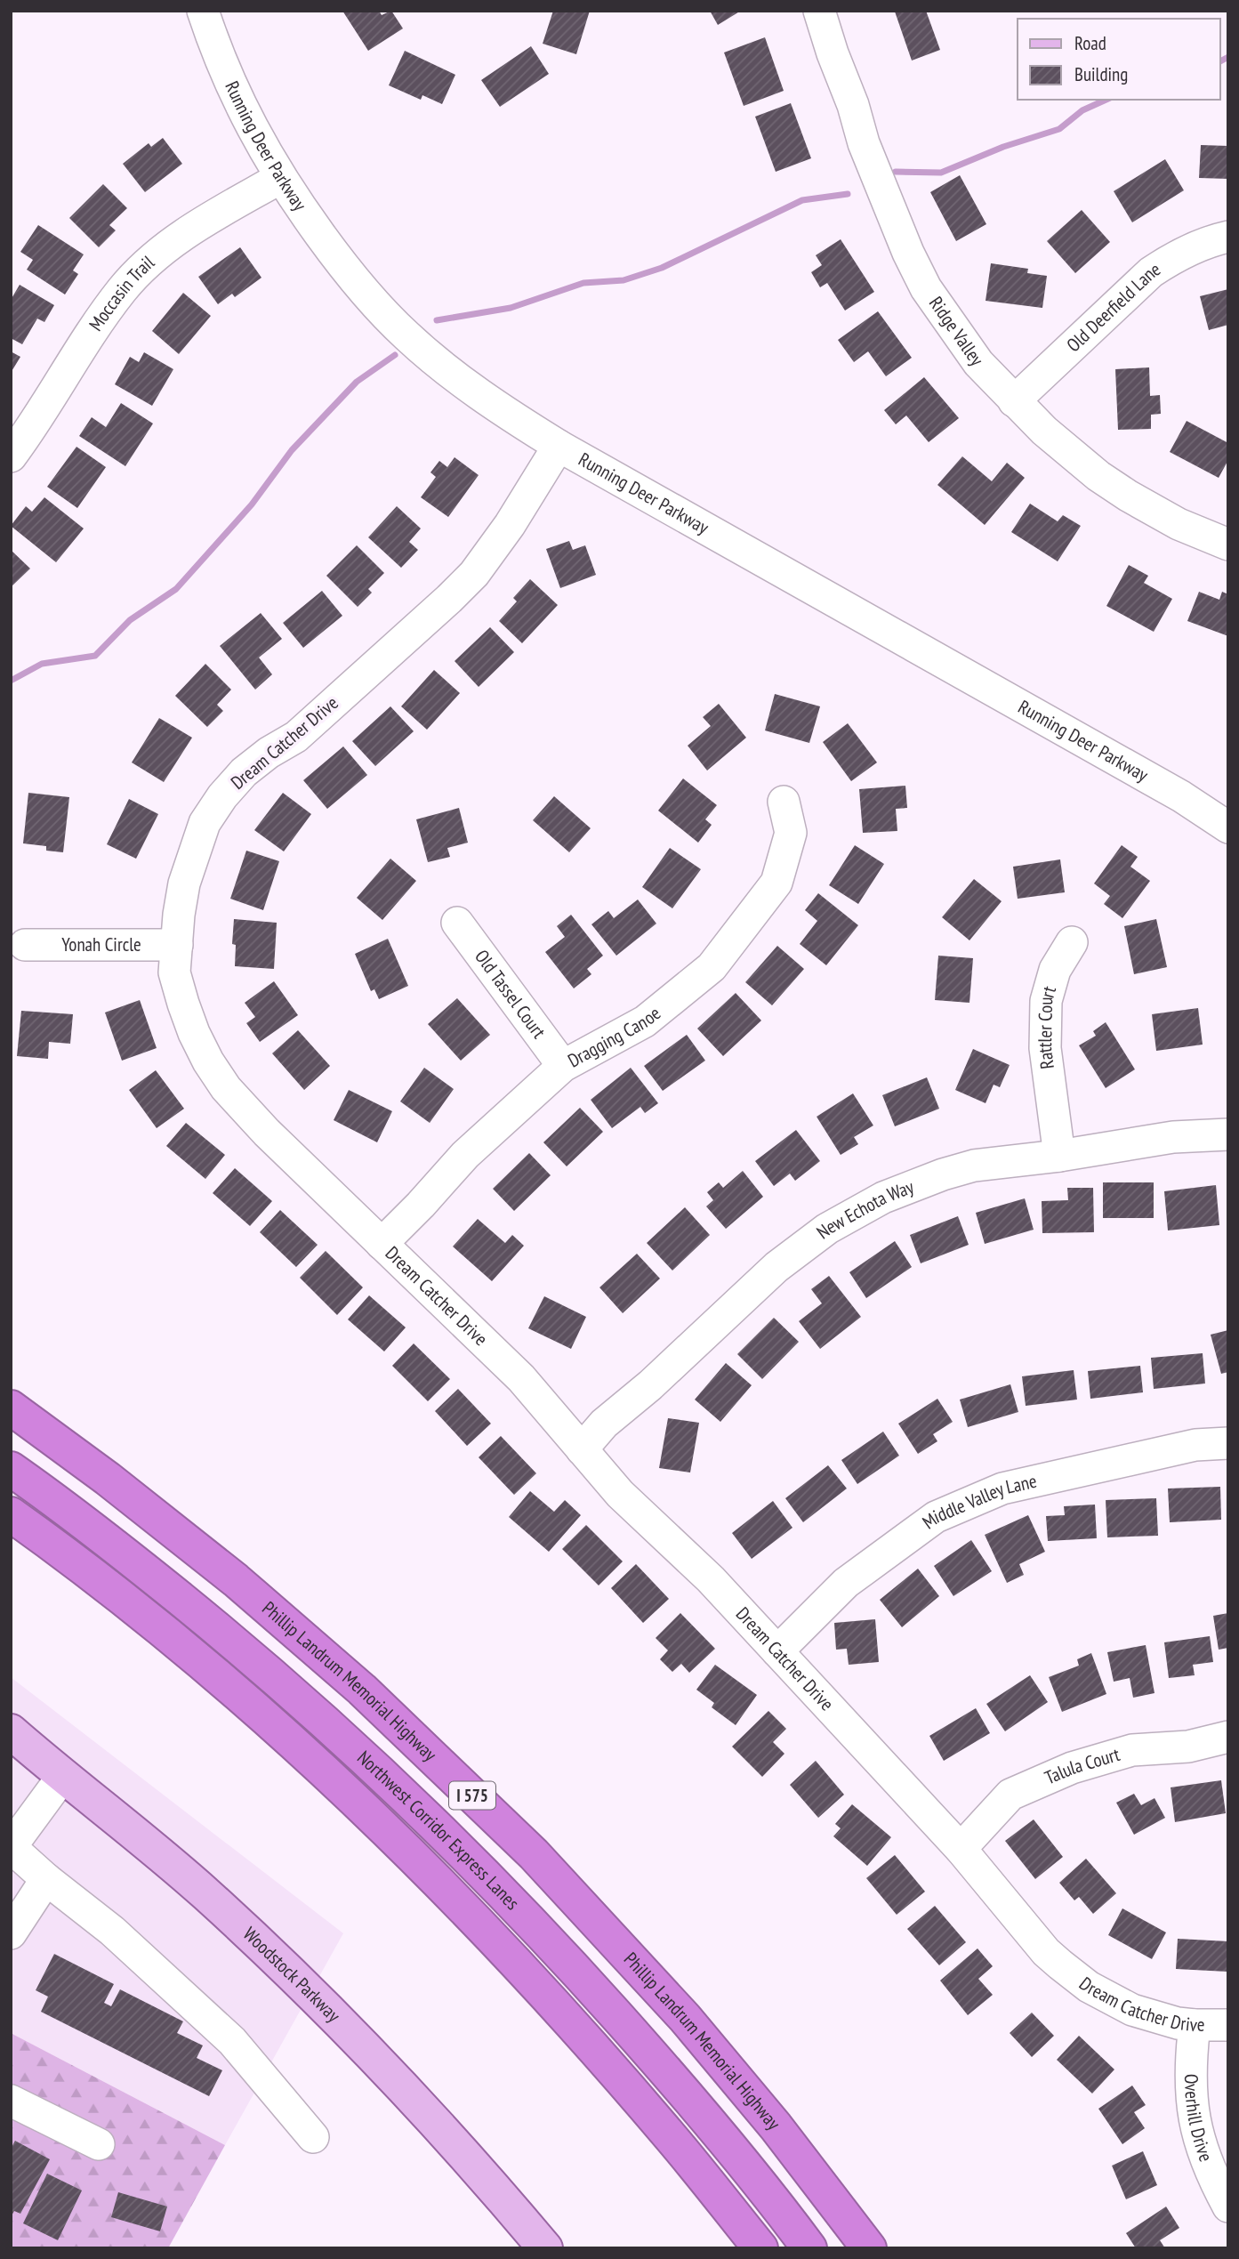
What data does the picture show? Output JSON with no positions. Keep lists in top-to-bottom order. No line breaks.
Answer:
{"streets":{"highway":["Phillip Landrum Memorial Highway","I 575","Northwest Corridor Express Lanes"],"main road":["Woodstock Parkway"],"street":["Running Deer Parkway","Moccasin Trail","Old Deerfield Lane","Ridge Valley","Dream Catcher Drive","Yonah Circle","Old Tassel Court","Rattler Court","Dragging Canoe","New Echota Way","Middle Valley Lane","Talula Court","Overhill Drive"]},"crossings":[["Running Deer Parkway","Moccasin Trail"],["Running Deer Parkway","Dream Catcher Drive"],["Old Deerfield Lane","Ridge Valley"],["Dream Catcher Drive","Yonah Circle"],["Dream Catcher Drive","Dragging Canoe"],["Dream Catcher Drive","New Echota Way"],["Dream Catcher Drive","Middle Valley Lane"],["Dream Catcher Drive","Talula Court"],["Dream Catcher Drive","Overhill Drive"],["Old Tassel Court","Dragging Canoe"],["Rattler Court","New Echota Way"]],"legend":["Road","Building"]}
